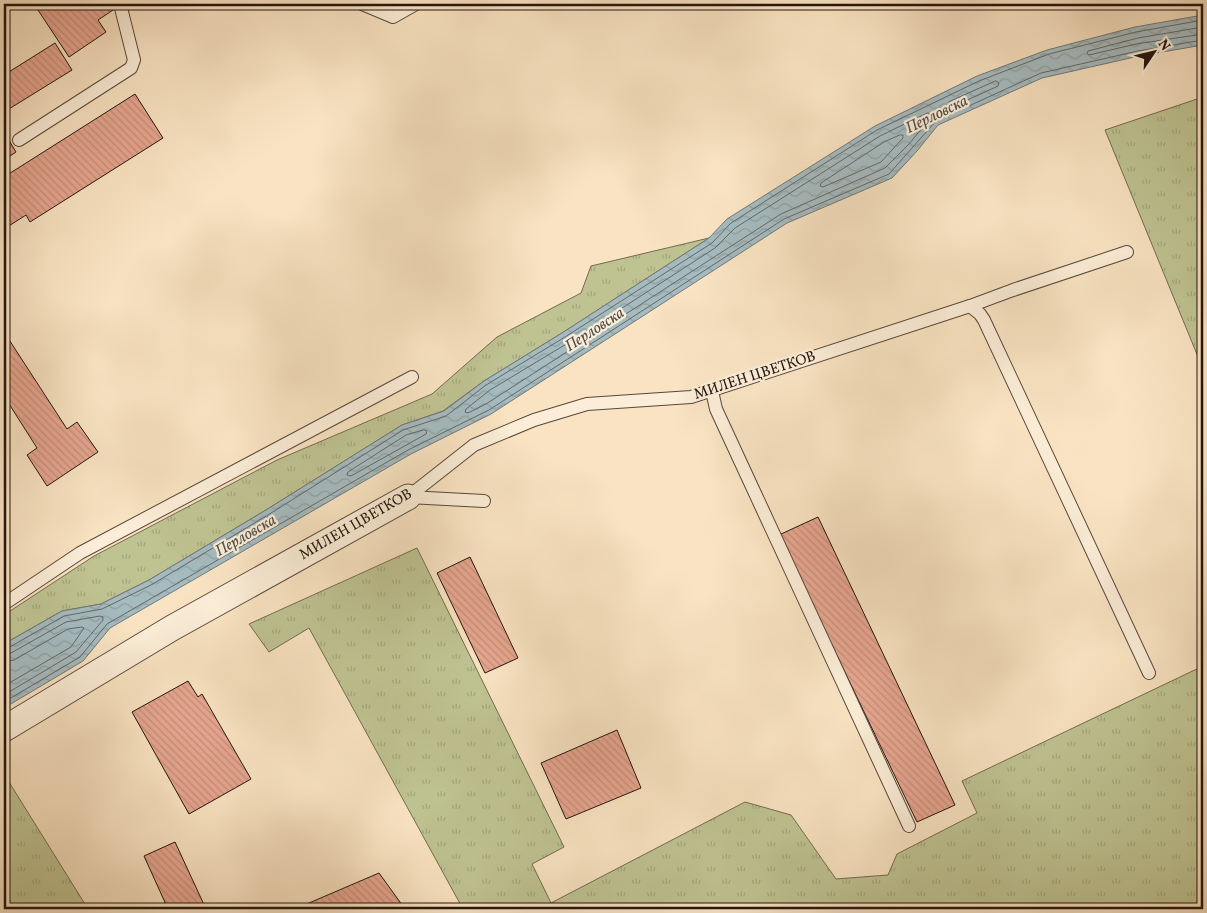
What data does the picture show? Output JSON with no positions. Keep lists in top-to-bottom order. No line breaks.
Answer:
{"streets":{"street":["МИЛЕН ЦВЕТКОВ"]},"water":["Перловска"],"north":"top right"}
